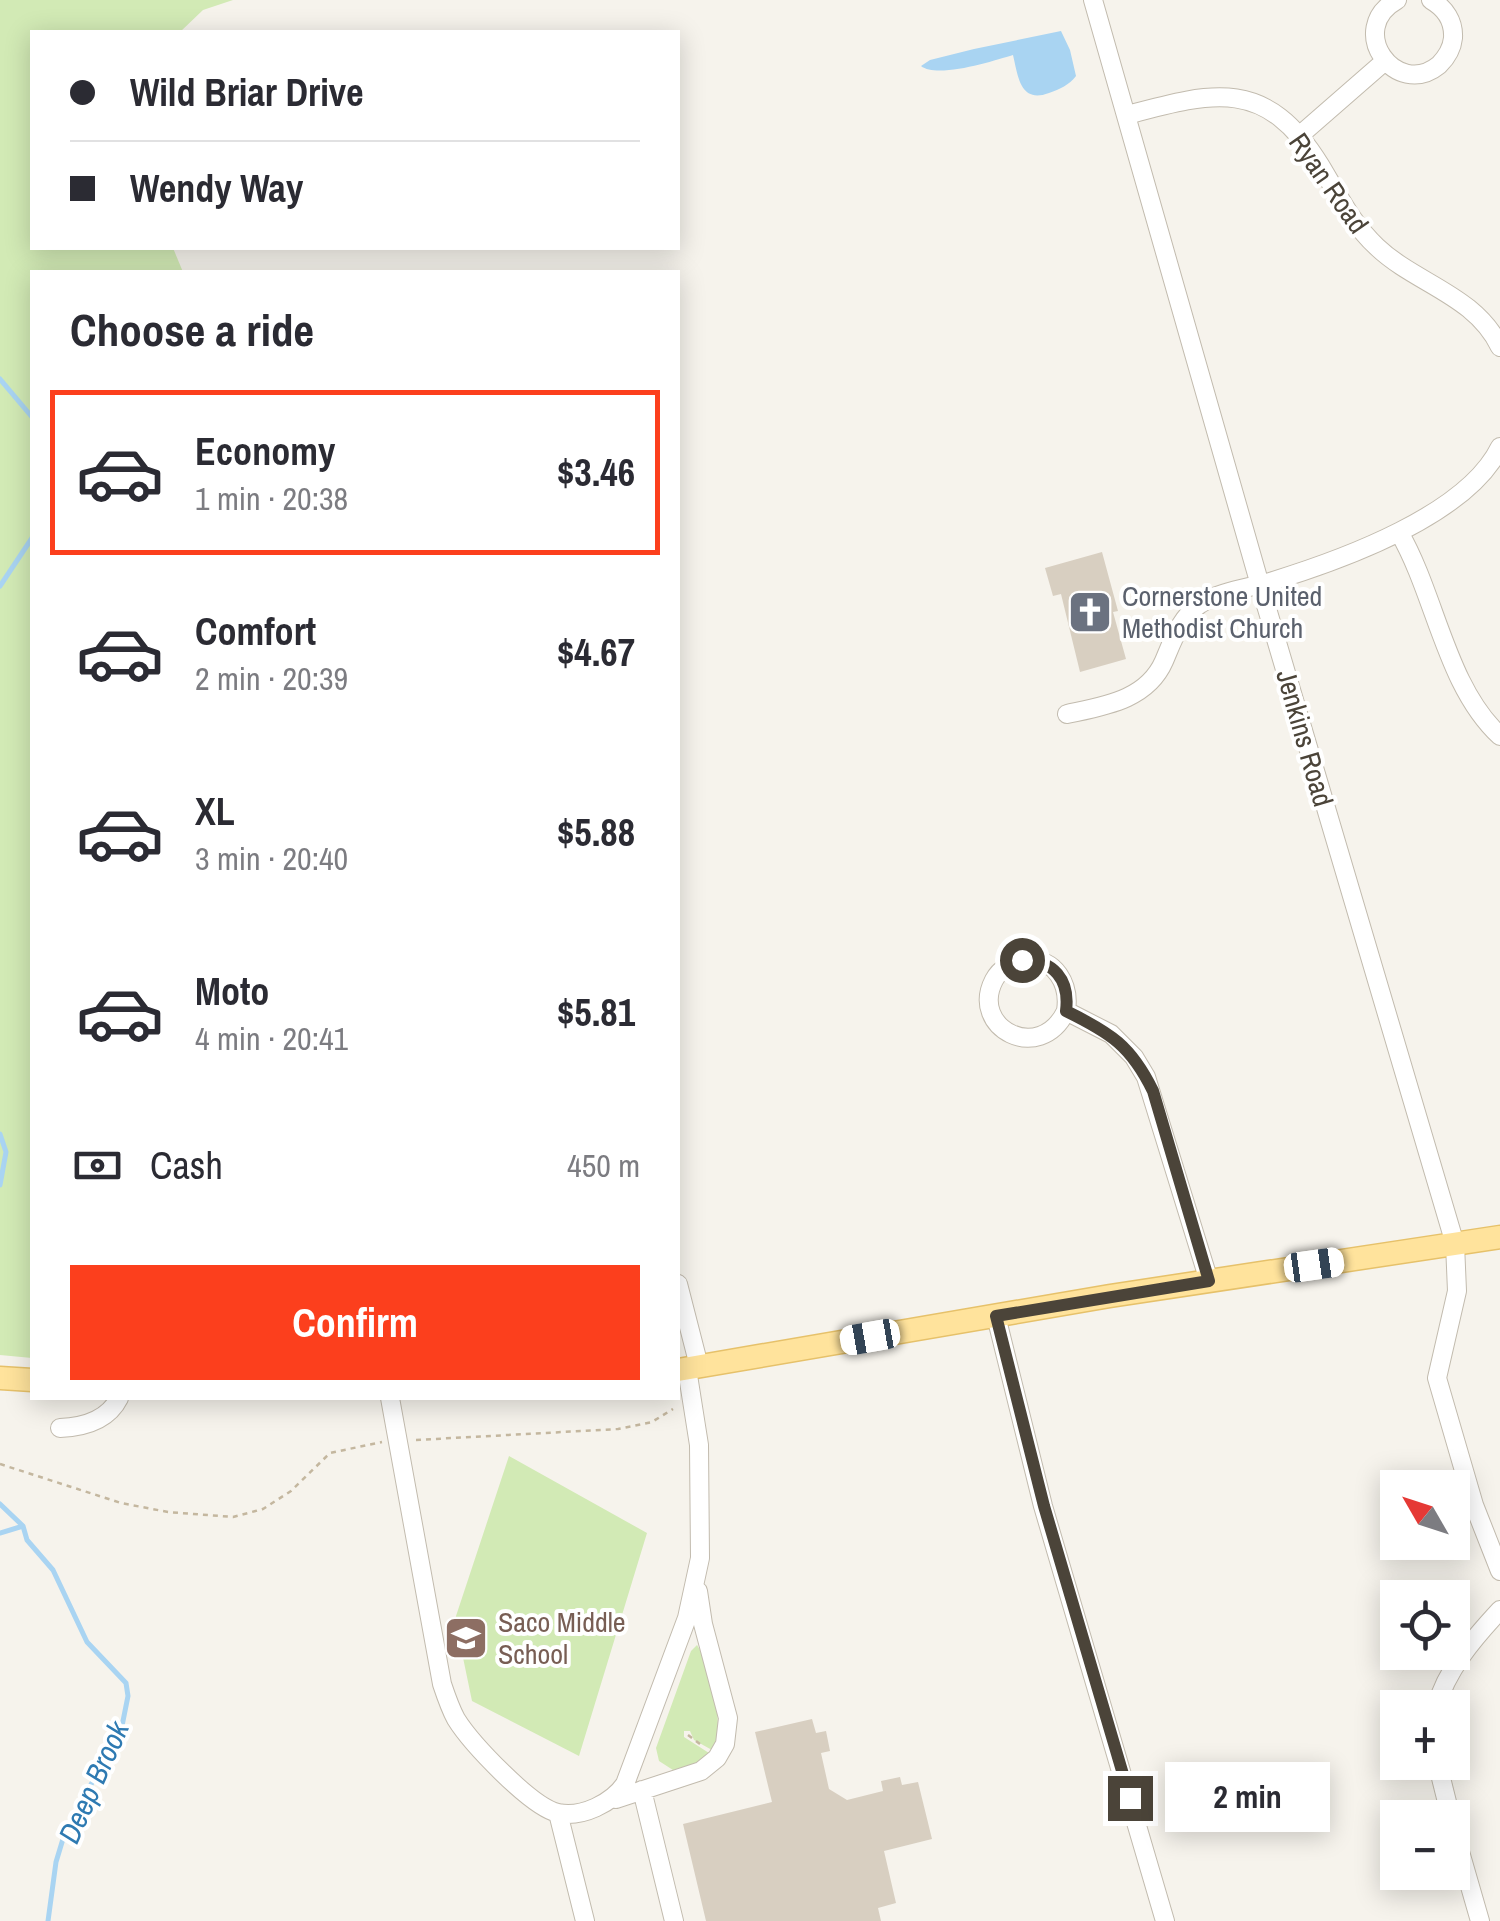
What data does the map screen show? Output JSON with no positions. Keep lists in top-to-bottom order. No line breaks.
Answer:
{"streets":{"street":["Ryan Road","Jenkins Road"]},"crossings":[["Ryan Road","Jenkins Road"]],"water":["Deep Brook"],"places":{"church":["Cornerstone United Methodist Church"],"school or university":["Saco Middle School"]},"north":"top left","page":{"banner":["Wild Briar Drive","Wendy Way"],"heading":"Choose a ride","list":[{"name":"Economy","note":"1 min · 20:38","value":"$3.46"},{"name":"Comfort","note":"2 min · 20:39","value":"$4.67"},{"name":"XL","note":"3 min · 20:40","value":"$5.88"},{"name":"Moto","note":"4 min · 20:41","value":"$5.81"}],"pay":["Cash","450 m"],"buttons":"Confirm","map_buttons":["+","−"],"bubble":"2 min"}}
